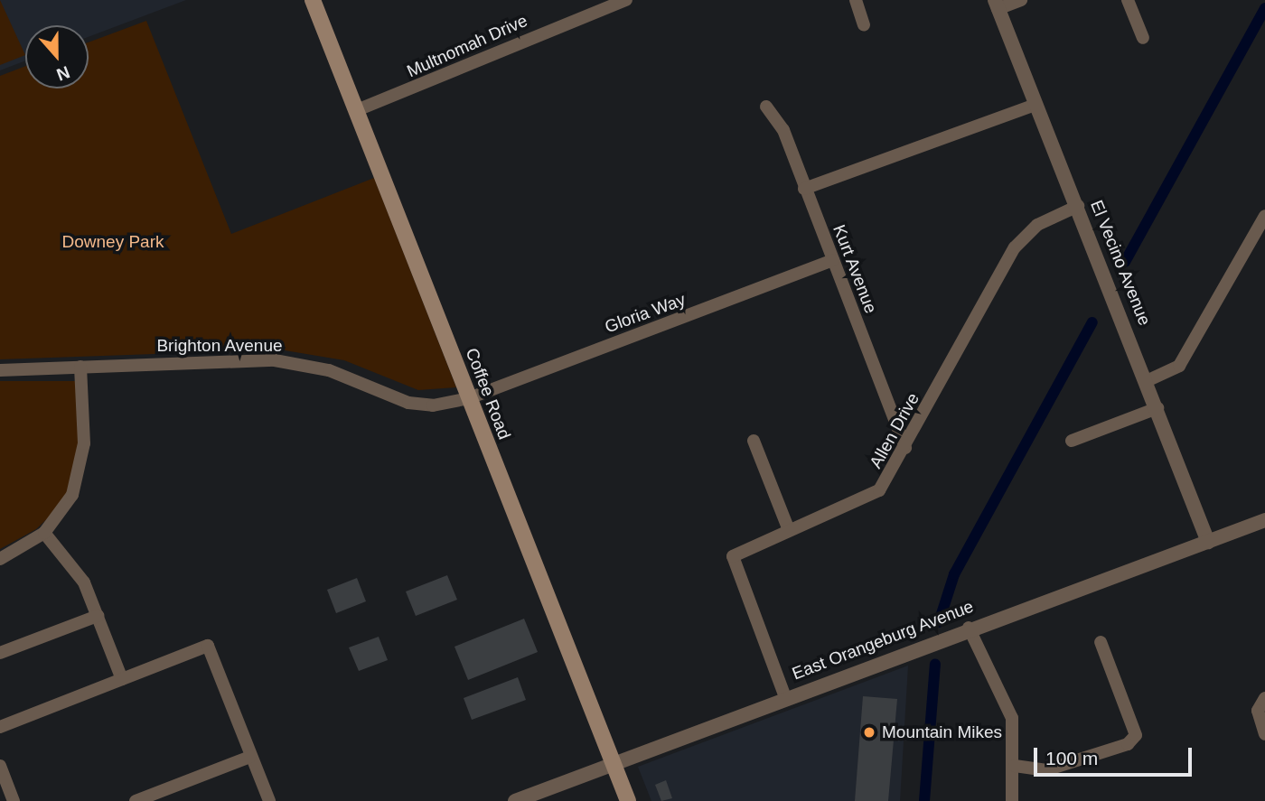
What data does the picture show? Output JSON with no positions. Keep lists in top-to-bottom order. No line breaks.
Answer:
{"streets":{"main road":["Coffee Road"],"street":["Multnomah Drive","El Vecino Avenue","Kurt Avenue","Gloria Way","Brighton Avenue","Allen Drive","East Orangeburg Avenue"]},"crossings":[["Multnomah Drive","Coffee Road"],["El Vecino Avenue","Allen Drive"],["El Vecino Avenue","East Orangeburg Avenue"],["Kurt Avenue","Gloria Way"],["Kurt Avenue","Allen Drive"],["Gloria Way","Brighton Avenue"],["Gloria Way","Coffee Road"],["Brighton Avenue","Coffee Road"],["Coffee Road","East Orangeburg Avenue"],["Allen Drive","East Orangeburg Avenue"]],"parks":["Downey Park"],"places":["Mountain Mikes"],"scale_bar":"100 m","north":"bottom"}
